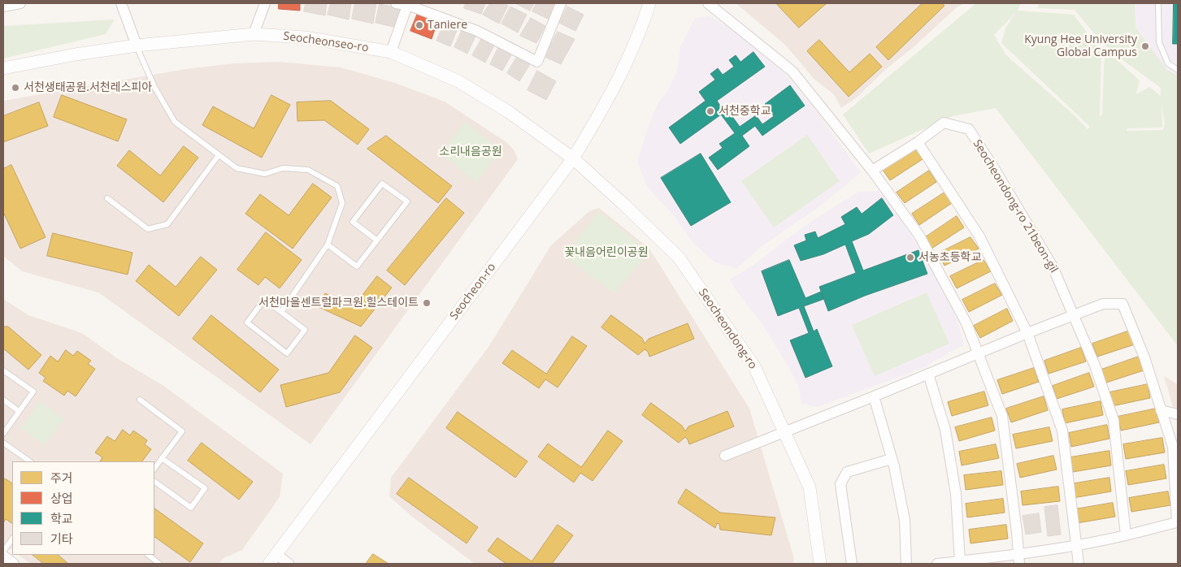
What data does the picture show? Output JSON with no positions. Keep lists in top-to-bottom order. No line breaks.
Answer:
{"streets":{"street":["Seocheonseo-ro","Seocheondong-ro 21beon-gil","Seocheon-ro","Seocheondong-ro"]},"crossings":[["Seocheonseo-ro","Seocheon-ro"],["Seocheonseo-ro","Seocheondong-ro"],["Seocheon-ro","Seocheondong-ro"]],"parks":["소리내음공원","꽃내음어린이공원"],"places":["Taniere","Kyung Hee University Global Campus","서천생태공원.서천레스피아","서천중학교","서농초등학교","서천마을센트럴파크원.힐스테이트"],"legend":["주거","상업","학교","기타"]}
